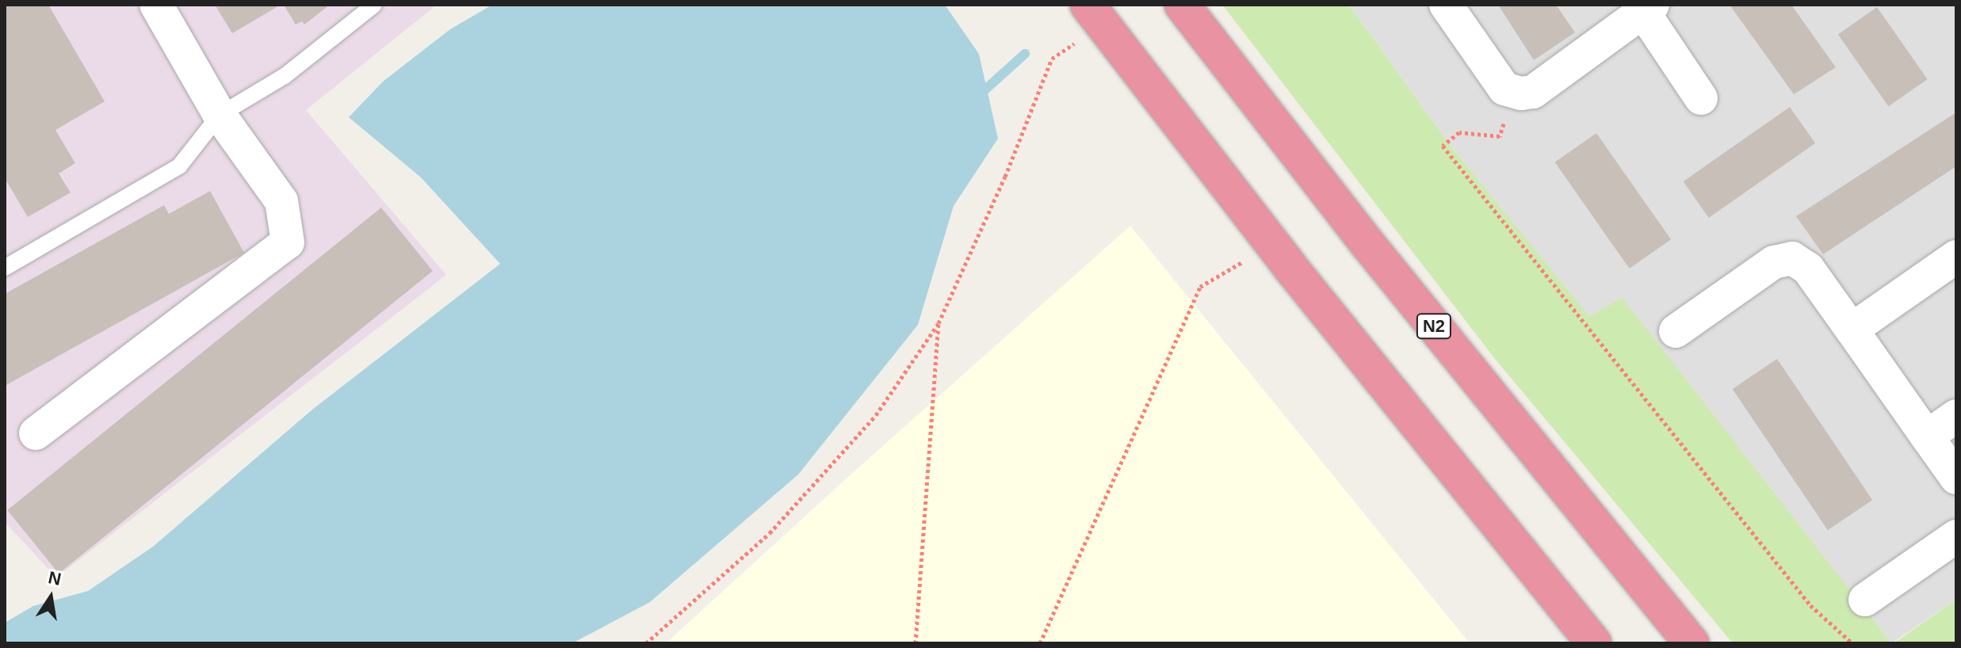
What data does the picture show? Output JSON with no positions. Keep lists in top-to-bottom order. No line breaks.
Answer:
{"streets":{"highway":["N2"]},"north":"top"}
